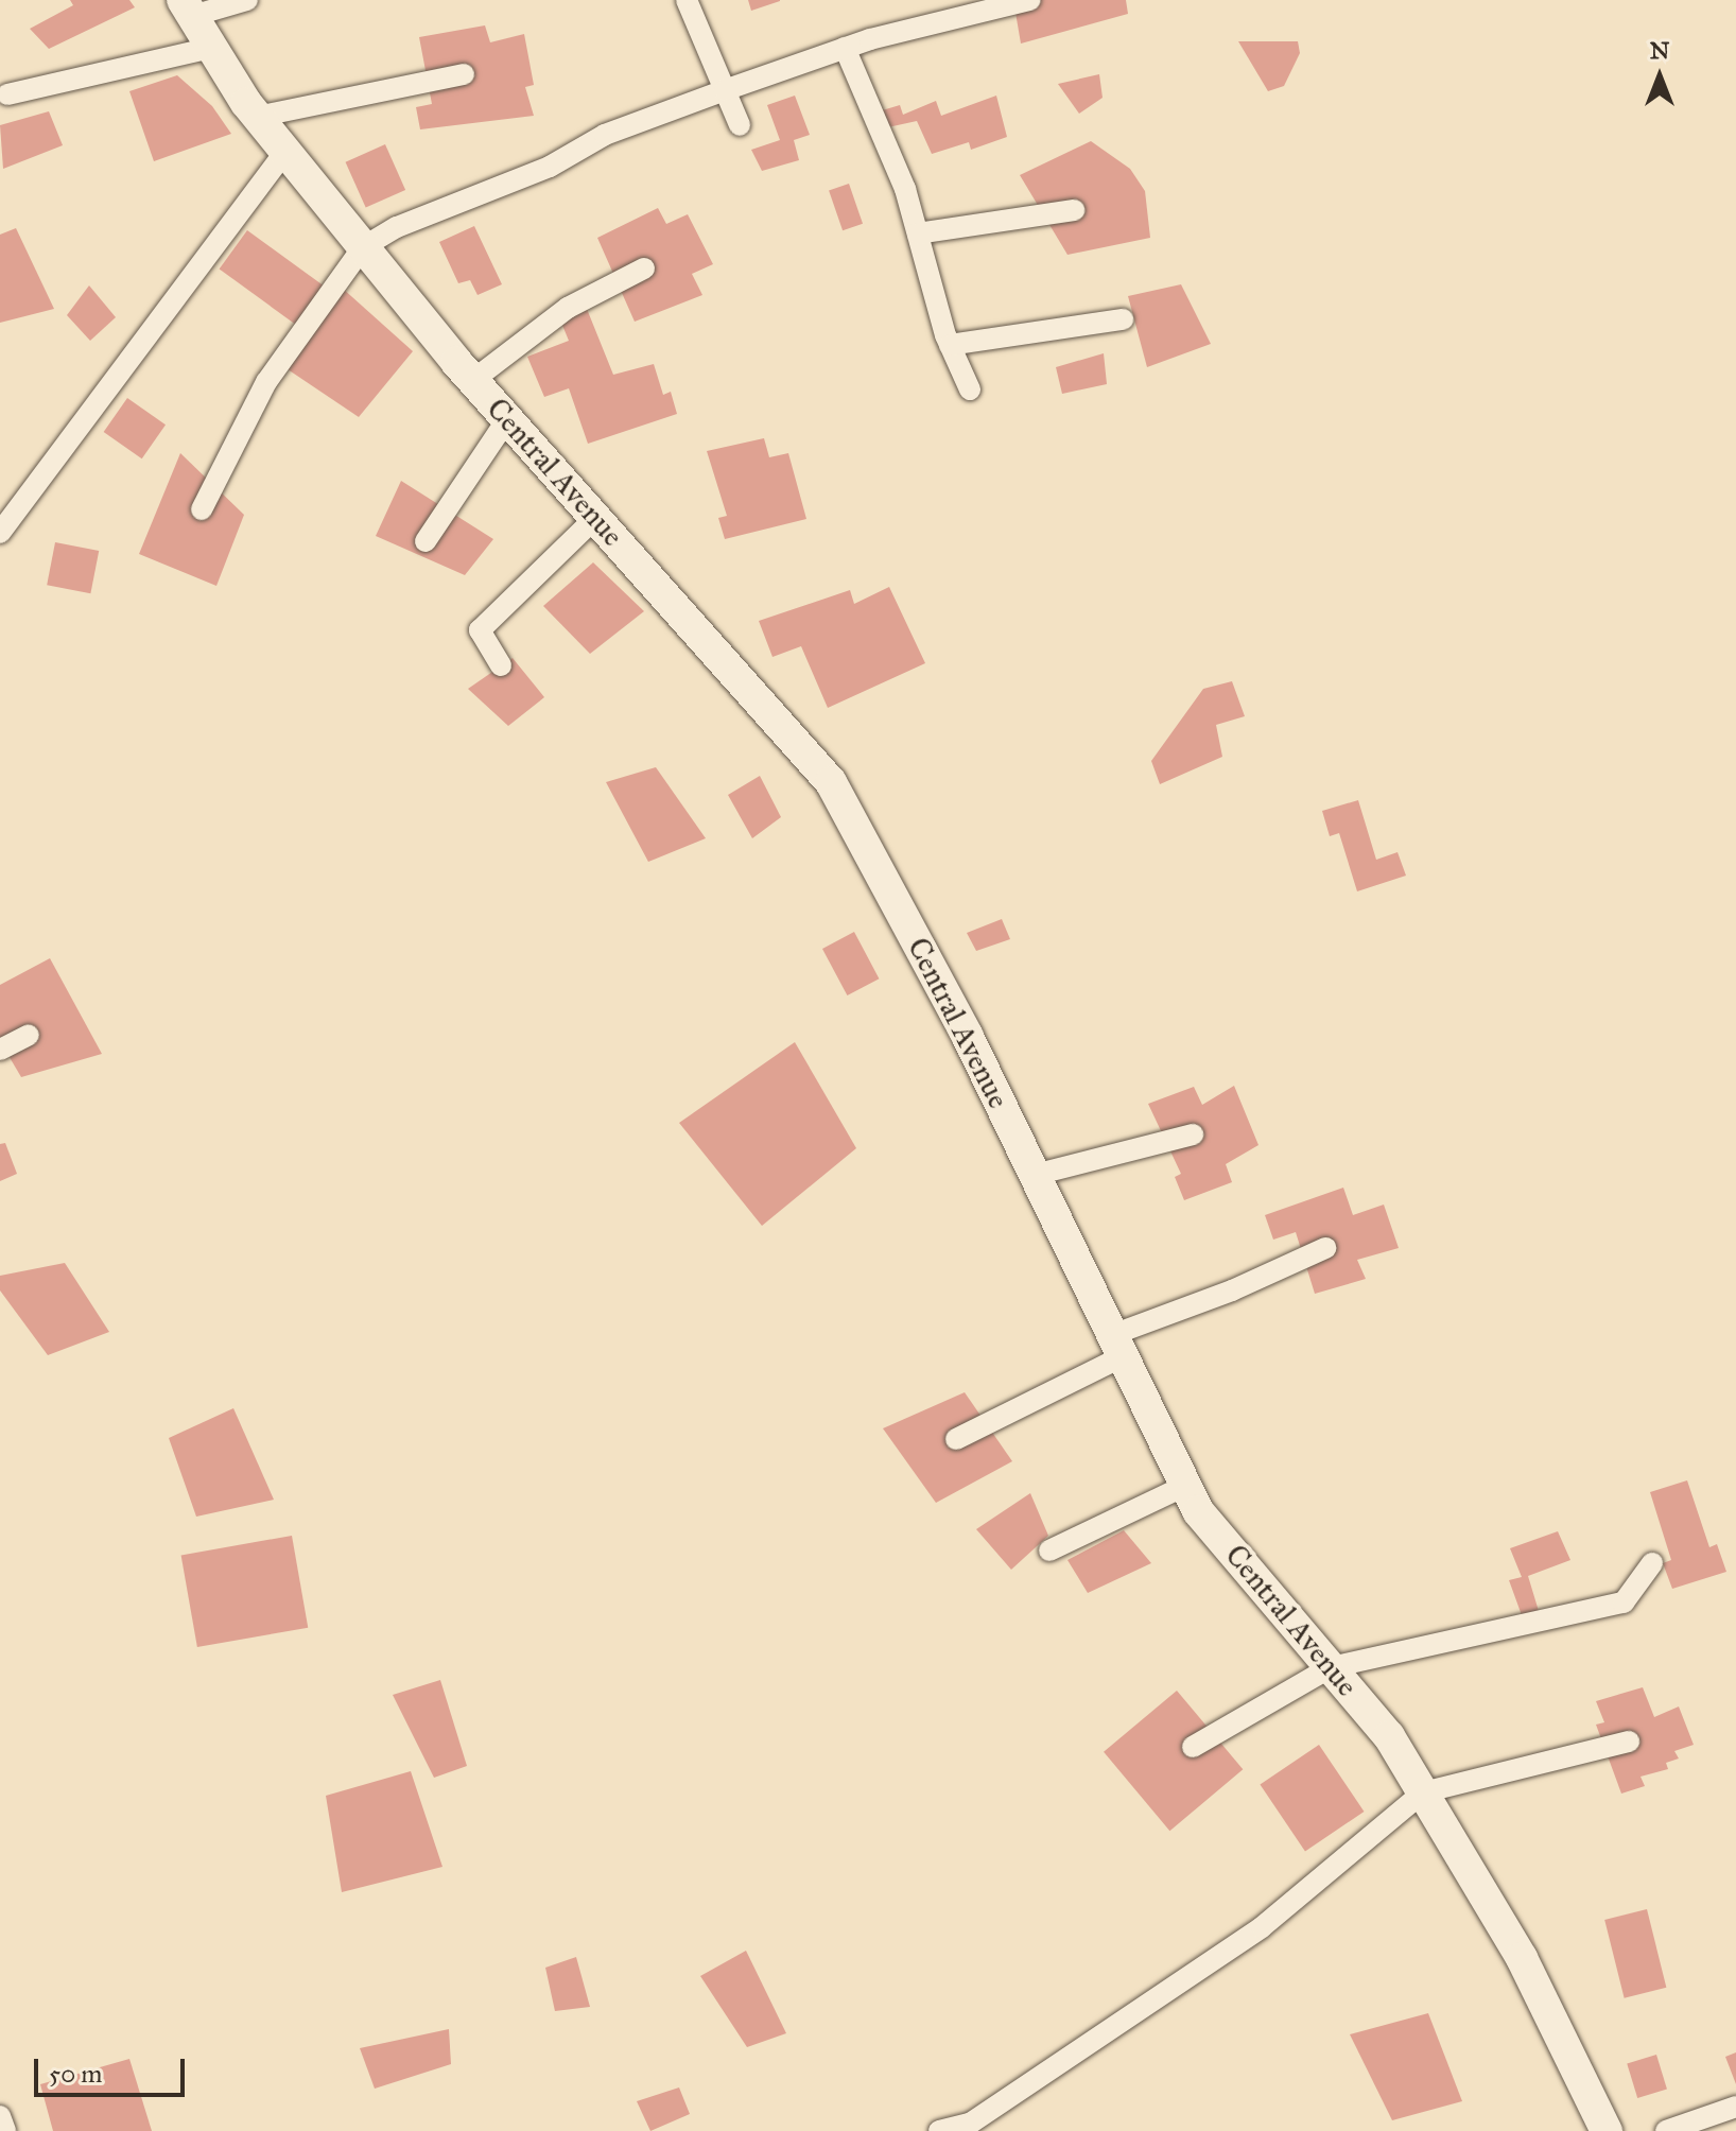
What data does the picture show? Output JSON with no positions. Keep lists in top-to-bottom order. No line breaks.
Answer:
{"streets":{"street":["Central Avenue"]},"scale_bar":"50 m","north":"top"}
